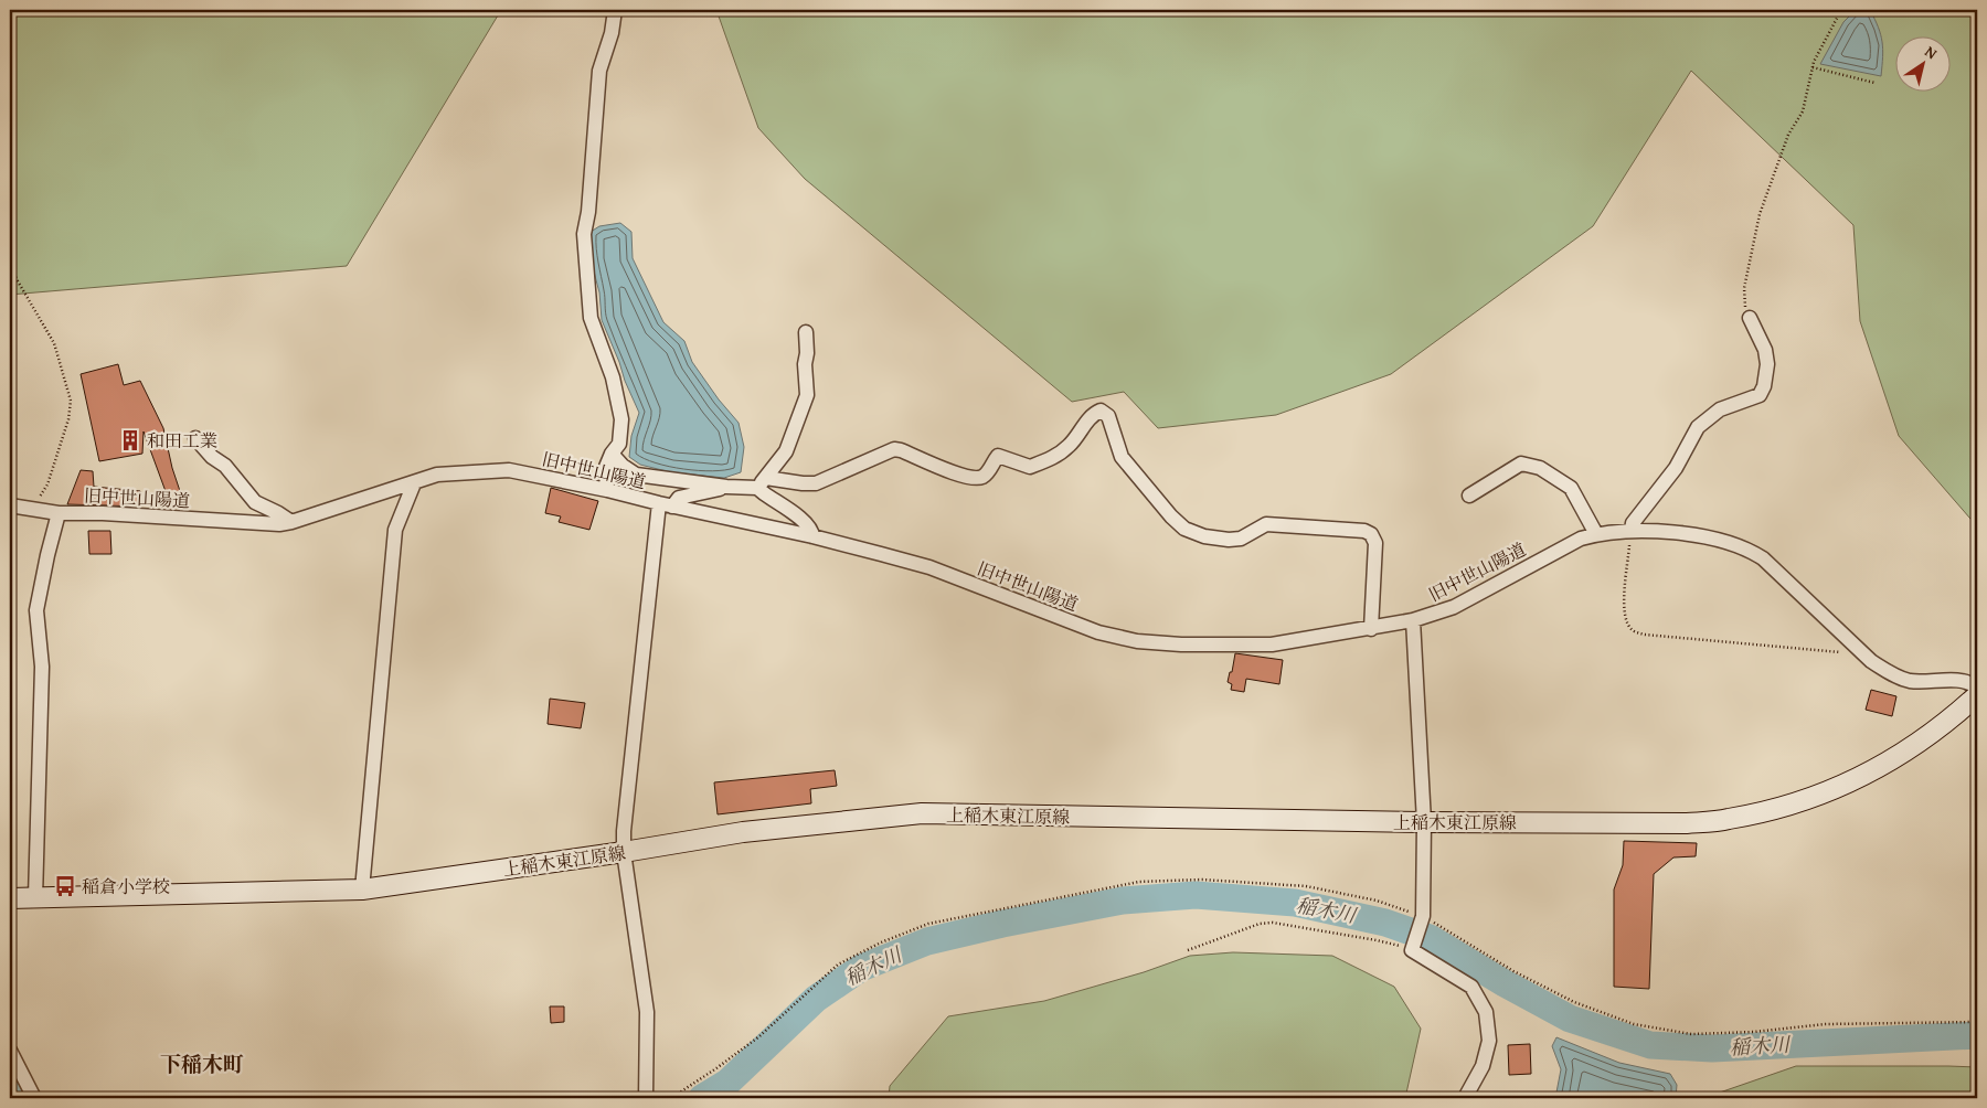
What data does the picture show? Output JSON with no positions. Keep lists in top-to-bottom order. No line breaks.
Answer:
{"streets":{"main road":["上稲木東江原線"],"street":["旧中世山陽道"]},"districts":["下稲木町"],"water":["稲木川"],"places":{"building":["和田工業"],"bus stop":["稲倉小学校"]},"north":"top right"}
